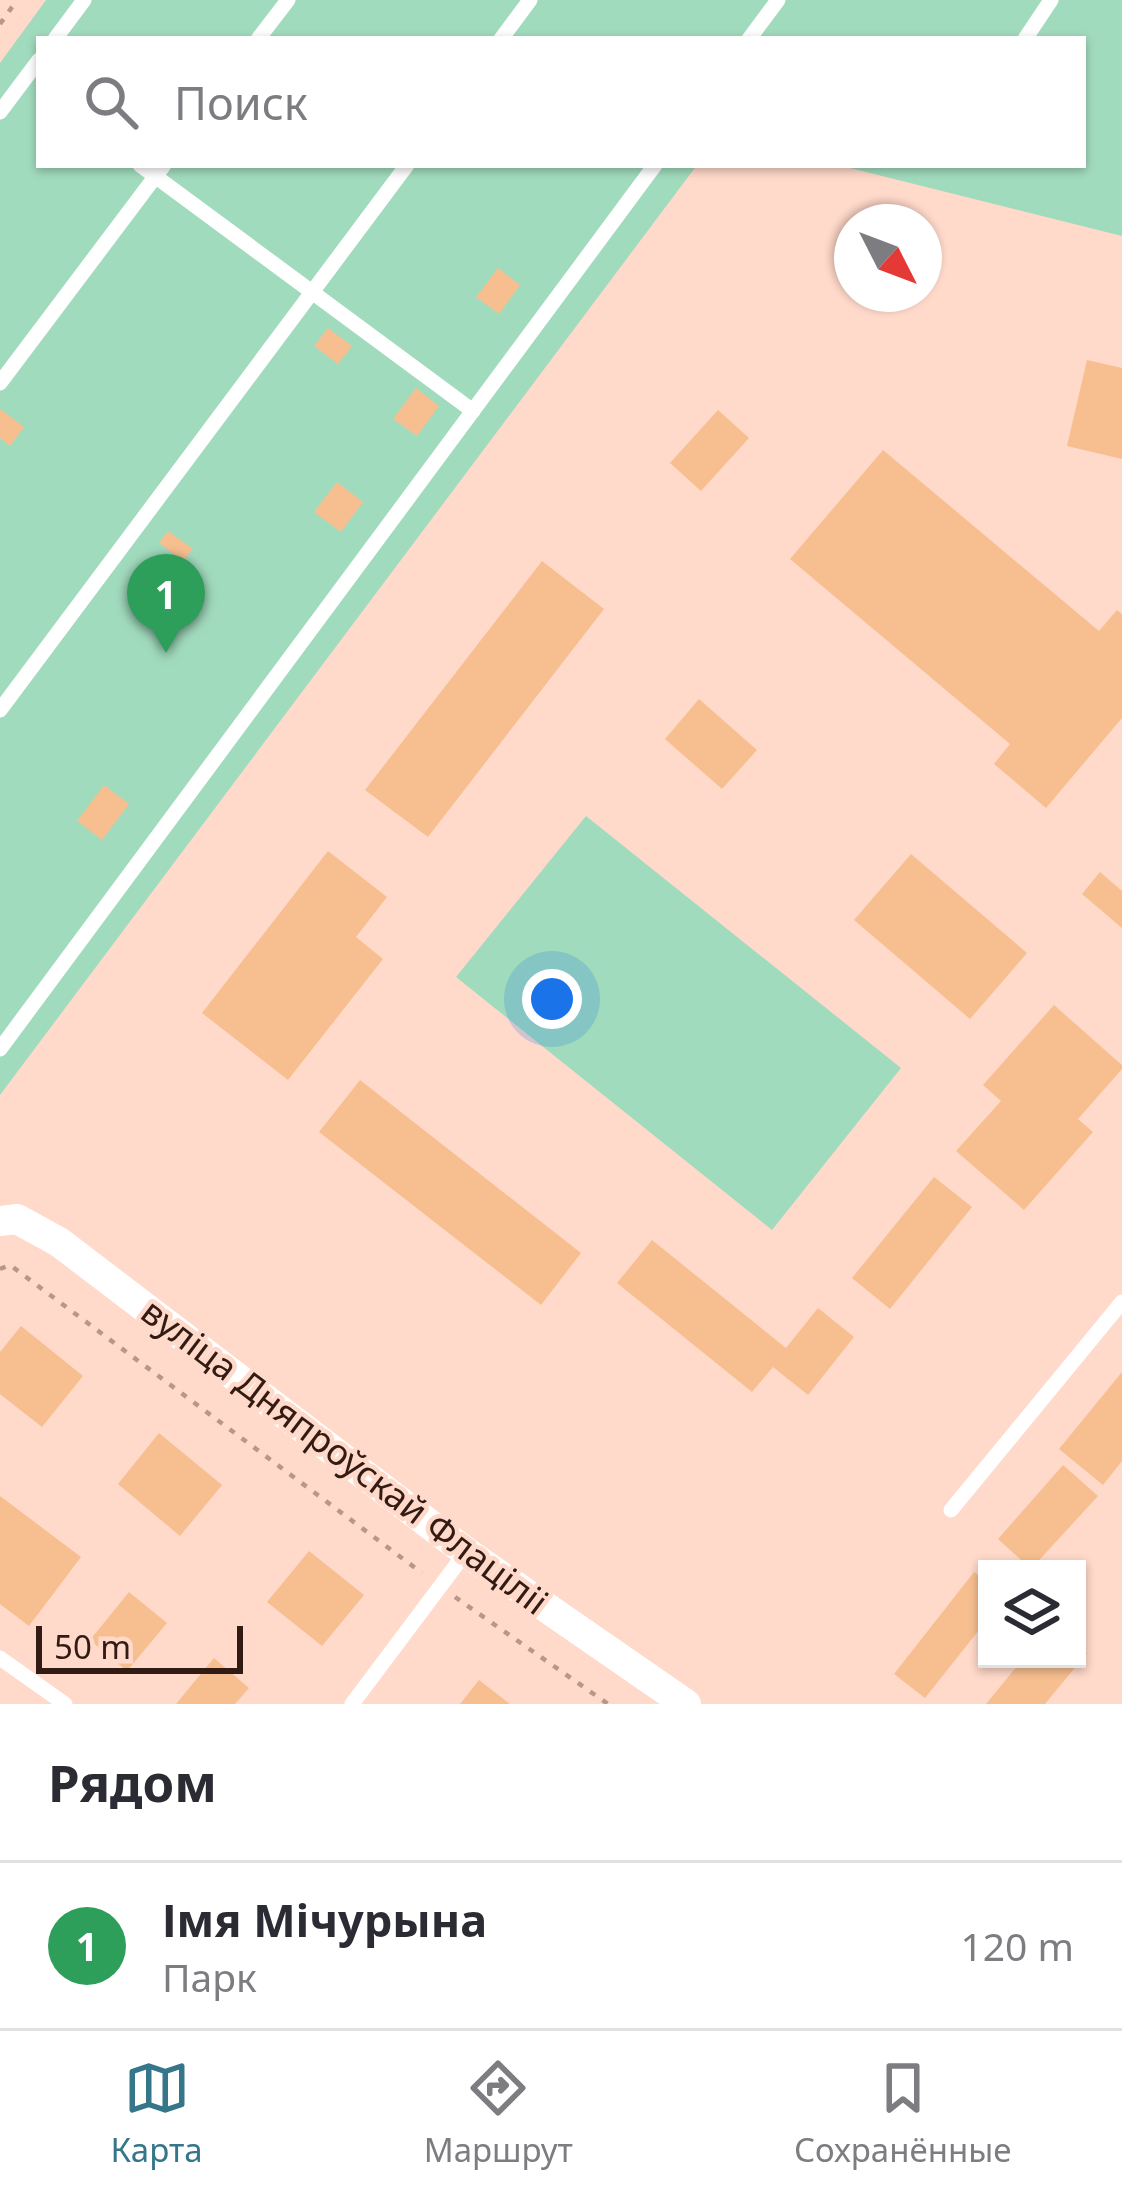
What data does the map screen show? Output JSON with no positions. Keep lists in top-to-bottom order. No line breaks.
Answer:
{"streets":{"street":["вуліца Дняпроўскай Флаціліі"]},"scale_bar":"50 m","north":"bottom right","page":{"search":"Поиск","pins":"1","scale":"50 m","heading":"Рядом","list":[{"mark":"1","name":"Імя Мічурына","note":"Парк","value":"120 m"}],"nav":["Карта","Маршрут","Сохранённые"]}}
